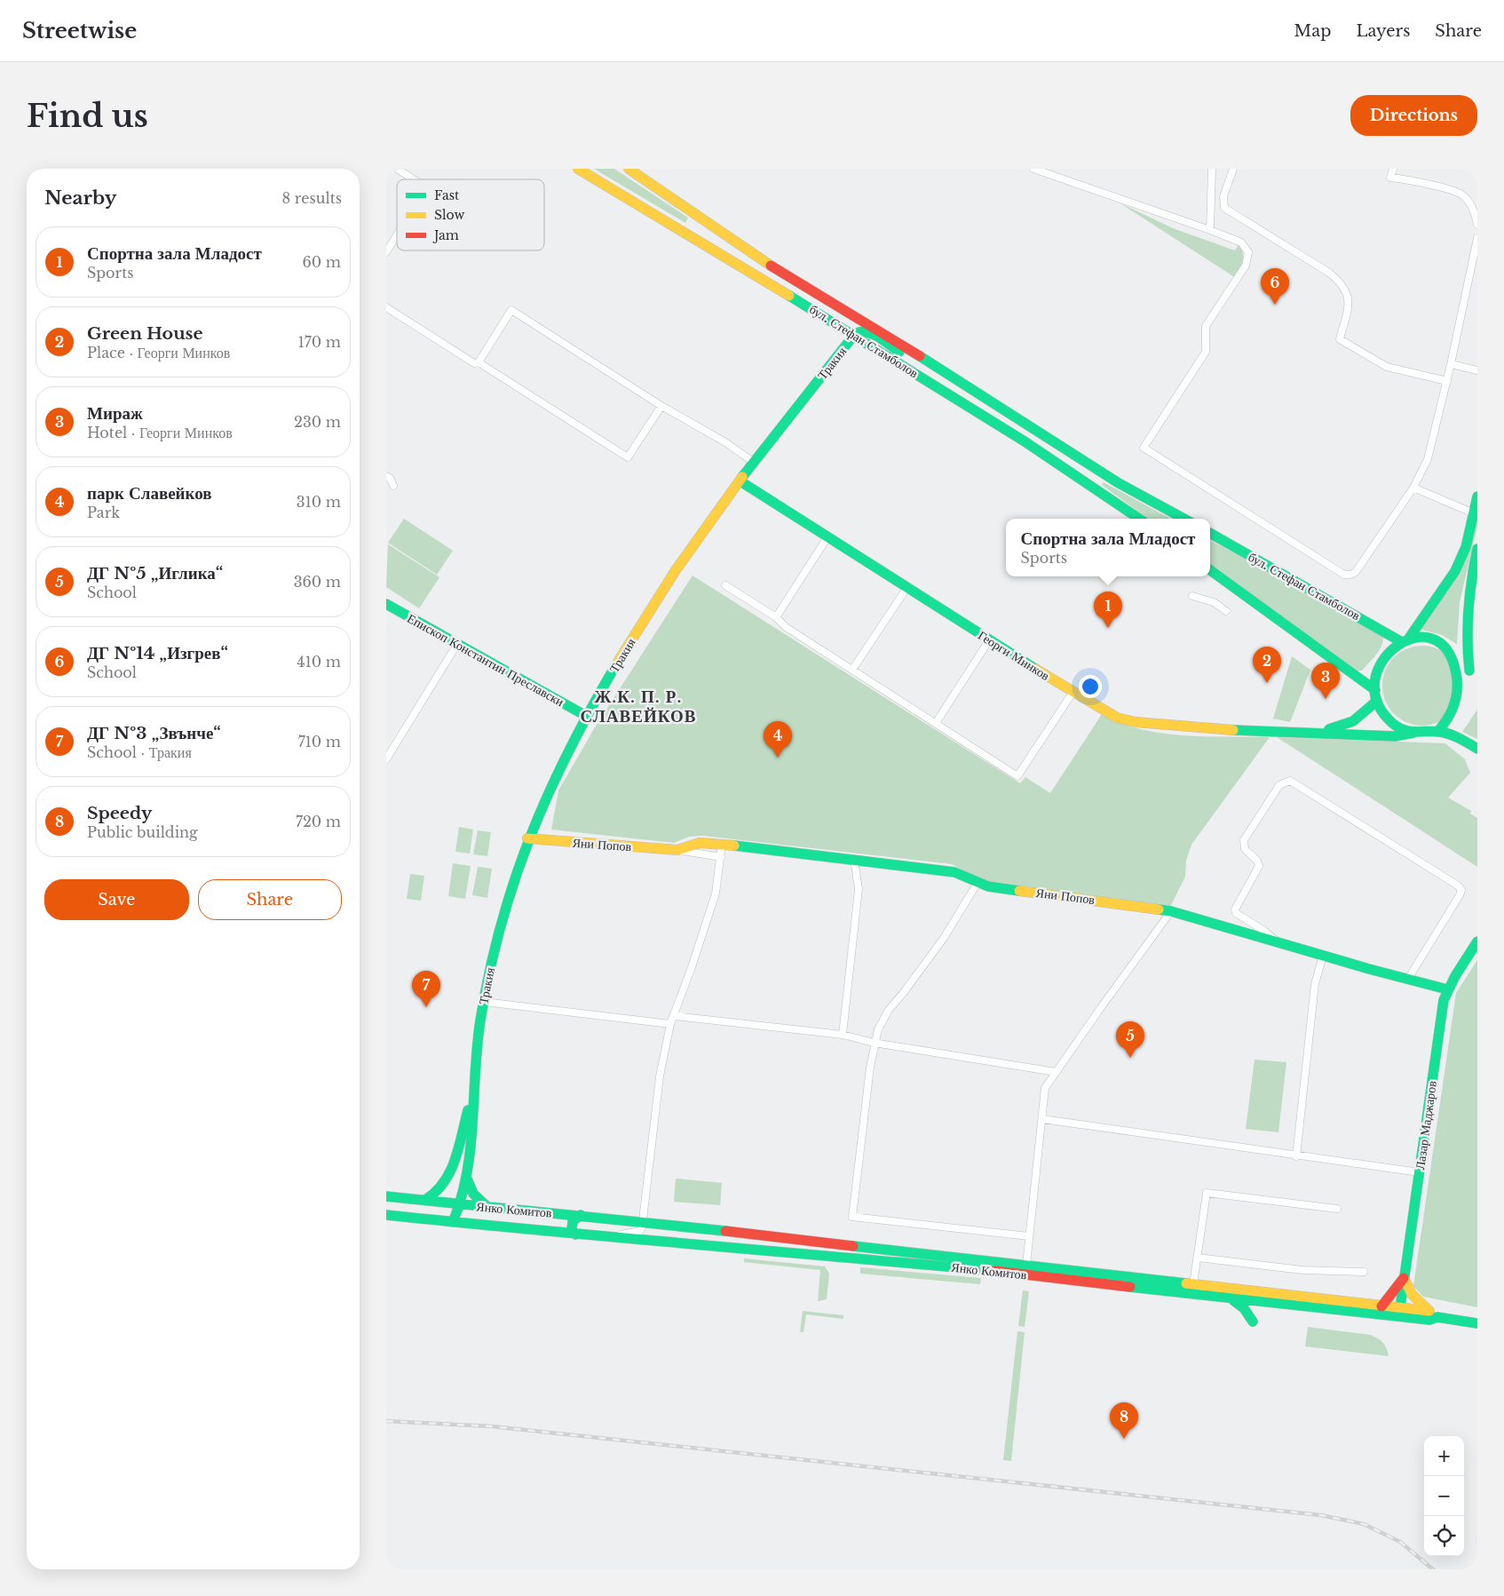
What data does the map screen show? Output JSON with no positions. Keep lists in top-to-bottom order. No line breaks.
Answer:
{"streets":{"main road":["бул. Стефан Стамболов","Тракия","Георги Минков","Епископ Константин Преславски","Яни Попов","Лазар Маджаров","Янко Комитов"]},"crossings":[["бул. Стефан Стамболов","Тракия"],["Тракия","Георги Минков"],["Тракия","Епископ Константин Преславски"],["Тракия","Яни Попов"],["Тракия","Янко Комитов"],["Яни Попов","Лазар Маджаров"],["Лазар Маджаров","Янко Комитов"]],"districts":["Ж.К. П. Р. СЛАВЕЙКОВ"],"legend":["Fast","Slow","Jam"],"page":{"header":"Streetwise","nav":["Map","Layers","Share"],"buttons":["Directions",["Save","Share"]],"title":"Find us","heading":["Nearby","8 results"],"list":[{"mark":"1","name":"Спортна зала Младост","note":"Sports","value":"60 m"},{"mark":"2","name":"Green House","note":"Place · Георги Минков","value":"170 m"},{"mark":"3","name":"Мираж","note":"Hotel · Георги Минков","value":"230 m"},{"mark":"4","name":"парк Славейков","note":"Park","value":"310 m"},{"mark":"5","name":"ДГ №5 „Иглика“","note":"School","value":"360 m"},{"mark":"6","name":"ДГ №14 „Изгрев“","note":"School","value":"410 m"},{"mark":"7","name":"ДГ №3 „Звънче“","note":"School · Тракия","value":"710 m"},{"mark":"8","name":"Speedy","note":"Public building","value":"720 m"}],"pins":["6","1","2","3","4","7","5","8"],"popup":["Спортна зала Младост","Sports"],"map_buttons":["+","−"]}}
